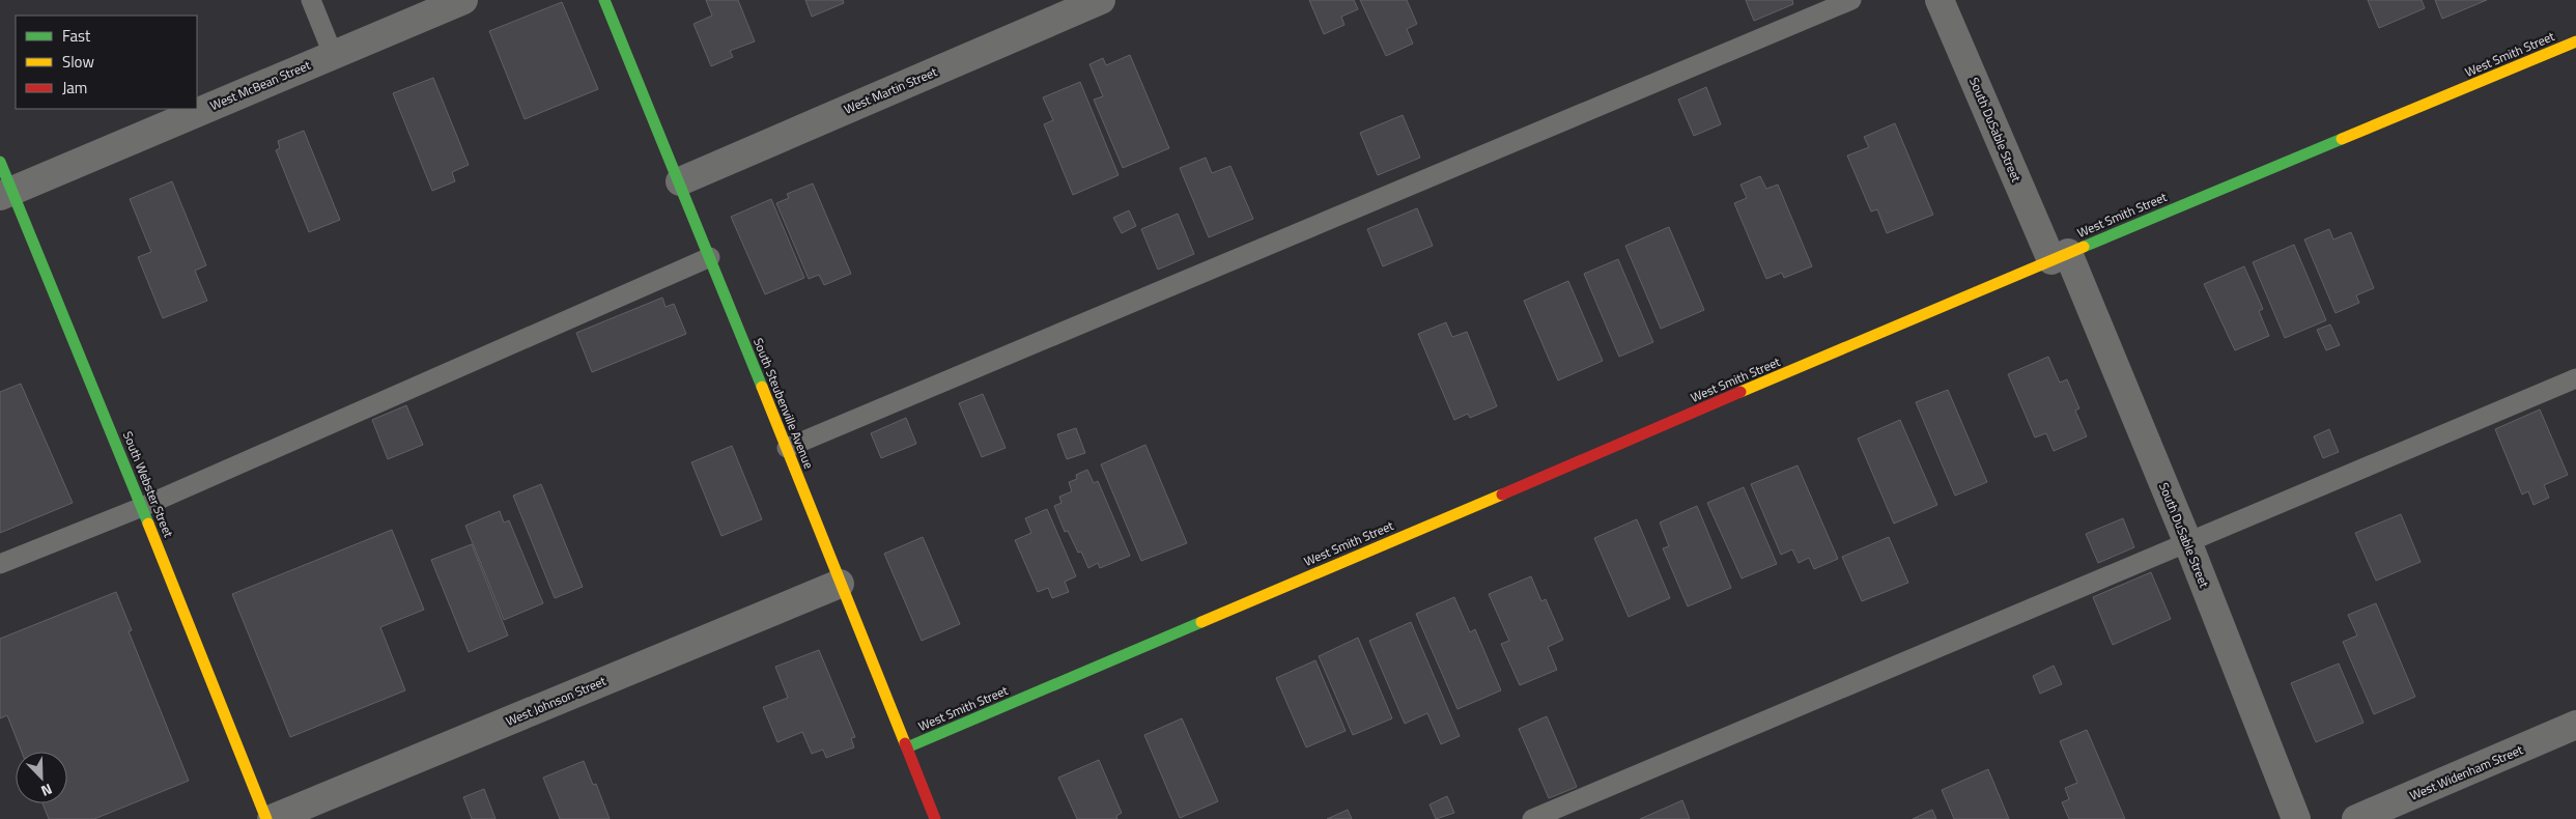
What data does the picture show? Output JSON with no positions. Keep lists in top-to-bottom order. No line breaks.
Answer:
{"streets":{"street":["West Smith Street","West McBean Street","West Martin Street","South DuSable Street","South Steubenville Avenue","South Webster Street","West Johnson Street","West Widenham Street"]},"crossings":[["West Smith Street","South DuSable Street"],["West Smith Street","South Steubenville Avenue"],["West McBean Street","South Webster Street"],["West Martin Street","South Steubenville Avenue"],["South Steubenville Avenue","West Johnson Street"]],"legend":["Fast","Slow","Jam"],"north":"bottom right"}
